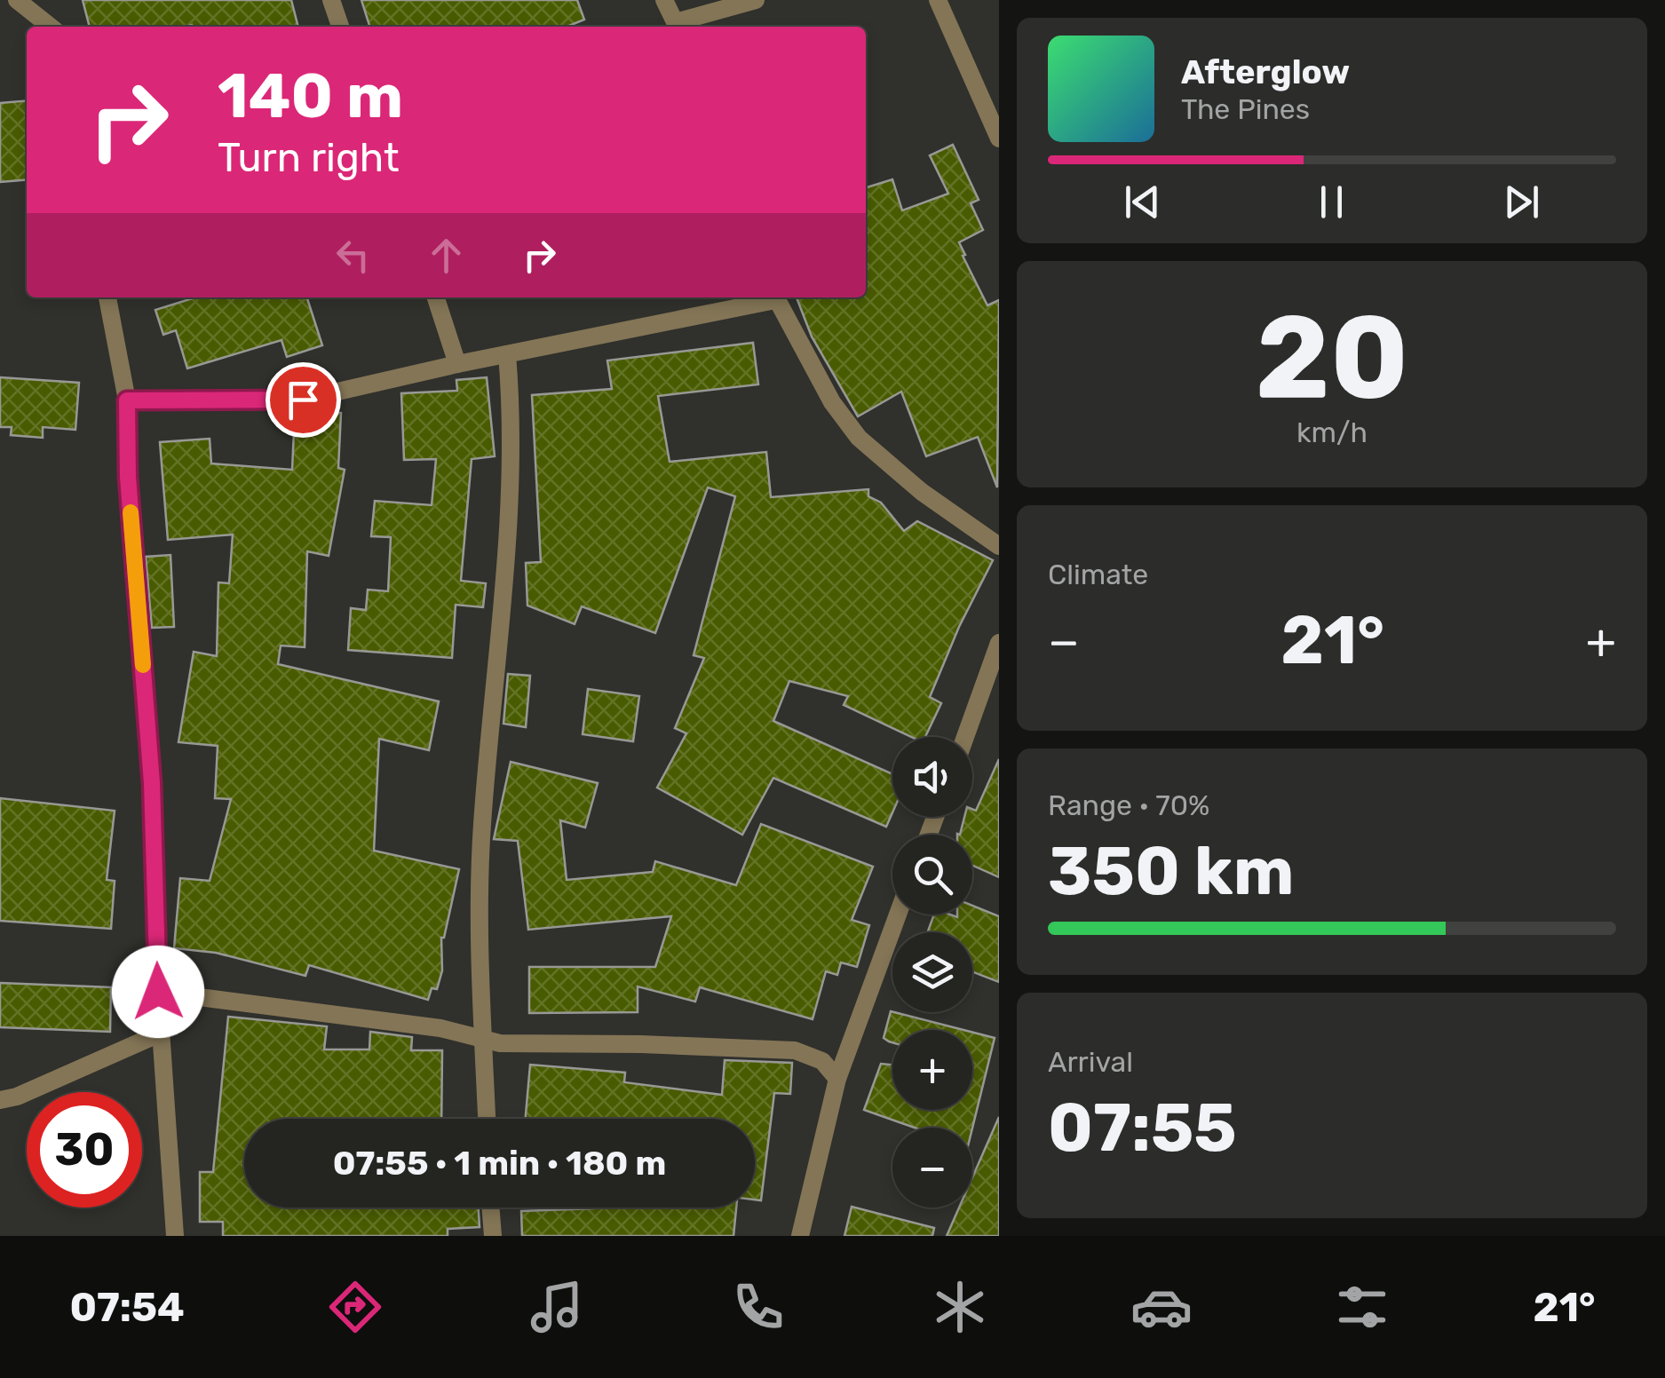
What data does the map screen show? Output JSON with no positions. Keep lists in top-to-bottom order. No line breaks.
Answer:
{"page":{"turn":["140 m","Turn right"],"song":["Afterglow","The Pines"],"tile":[["20","km/h"],"Climate",["Range · 70%","350 km"],["Arrival","07:55"]],"heat":["−","21°","+"],"map_buttons":["+","−"],"limit":"30","trip":"07:55 · 1 min · 180 m","tabs":["07:54","21°"]}}
